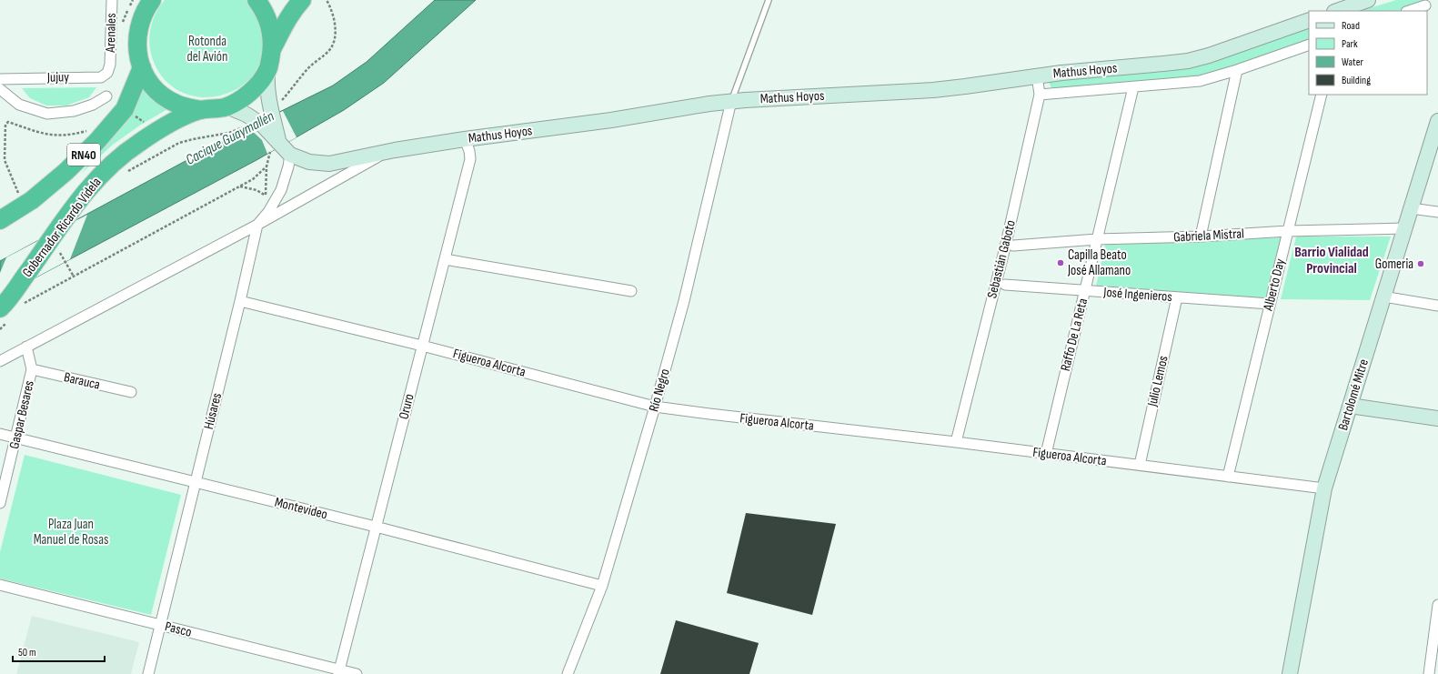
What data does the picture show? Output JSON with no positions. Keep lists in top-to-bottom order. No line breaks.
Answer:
{"streets":{"highway":["RN40","Gobernador Ricardo Videla"],"main road":["Mathus Hoyos","Bartolomé Mitre"],"street":["Arenales","Jujuy","Gabriela Mistral","Sebastián Gaboto","Alberto Day","José Ingenieros","Raffo De La Reta","Figueroa Alcorta","Barauca","Julio Lemos","Río Negro","Oruro","Húsares","Gaspar Besares","Montevideo","Pasco"]},"crossings":[["Arenales","Jujuy"],["Mathus Hoyos","RN40"],["Mathus Hoyos","Gobernador Ricardo Videla"],["Mathus Hoyos","Sebastián Gaboto"],["Mathus Hoyos","Raffo De La Reta"],["Mathus Hoyos","Río Negro"],["Mathus Hoyos","Oruro"],["Mathus Hoyos","Húsares"],["RN40","Gobernador Ricardo Videla"],["Gabriela Mistral","Alberto Day"],["Gabriela Mistral","Raffo De La Reta"],["Gabriela Mistral","Bartolomé Mitre"],["Sebastián Gaboto","Figueroa Alcorta"],["Alberto Day","José Ingenieros"],["Alberto Day","Figueroa Alcorta"],["José Ingenieros","Raffo De La Reta"],["José Ingenieros","Julio Lemos"],["Raffo De La Reta","Figueroa Alcorta"],["Figueroa Alcorta","Julio Lemos"],["Figueroa Alcorta","Río Negro"],["Figueroa Alcorta","Bartolomé Mitre"],["Figueroa Alcorta","Oruro"],["Figueroa Alcorta","Húsares"],["Barauca","Gaspar Besares"],["Río Negro","Montevideo"],["Oruro","Montevideo"],["Oruro","Pasco"],["Húsares","Montevideo"],["Húsares","Pasco"],["Gaspar Besares","Montevideo"]],"districts":["Barrio Vialidad Provincial"],"water":["Cacique Guaymallén"],"parks":["Rotonda del Avión","Plaza Juan Manuel de Rosas"],"places":["Capilla Beato José Allamano","Gomeria"],"legend":["Road","Park","Water","Building"],"scale_bar":"50 m"}
